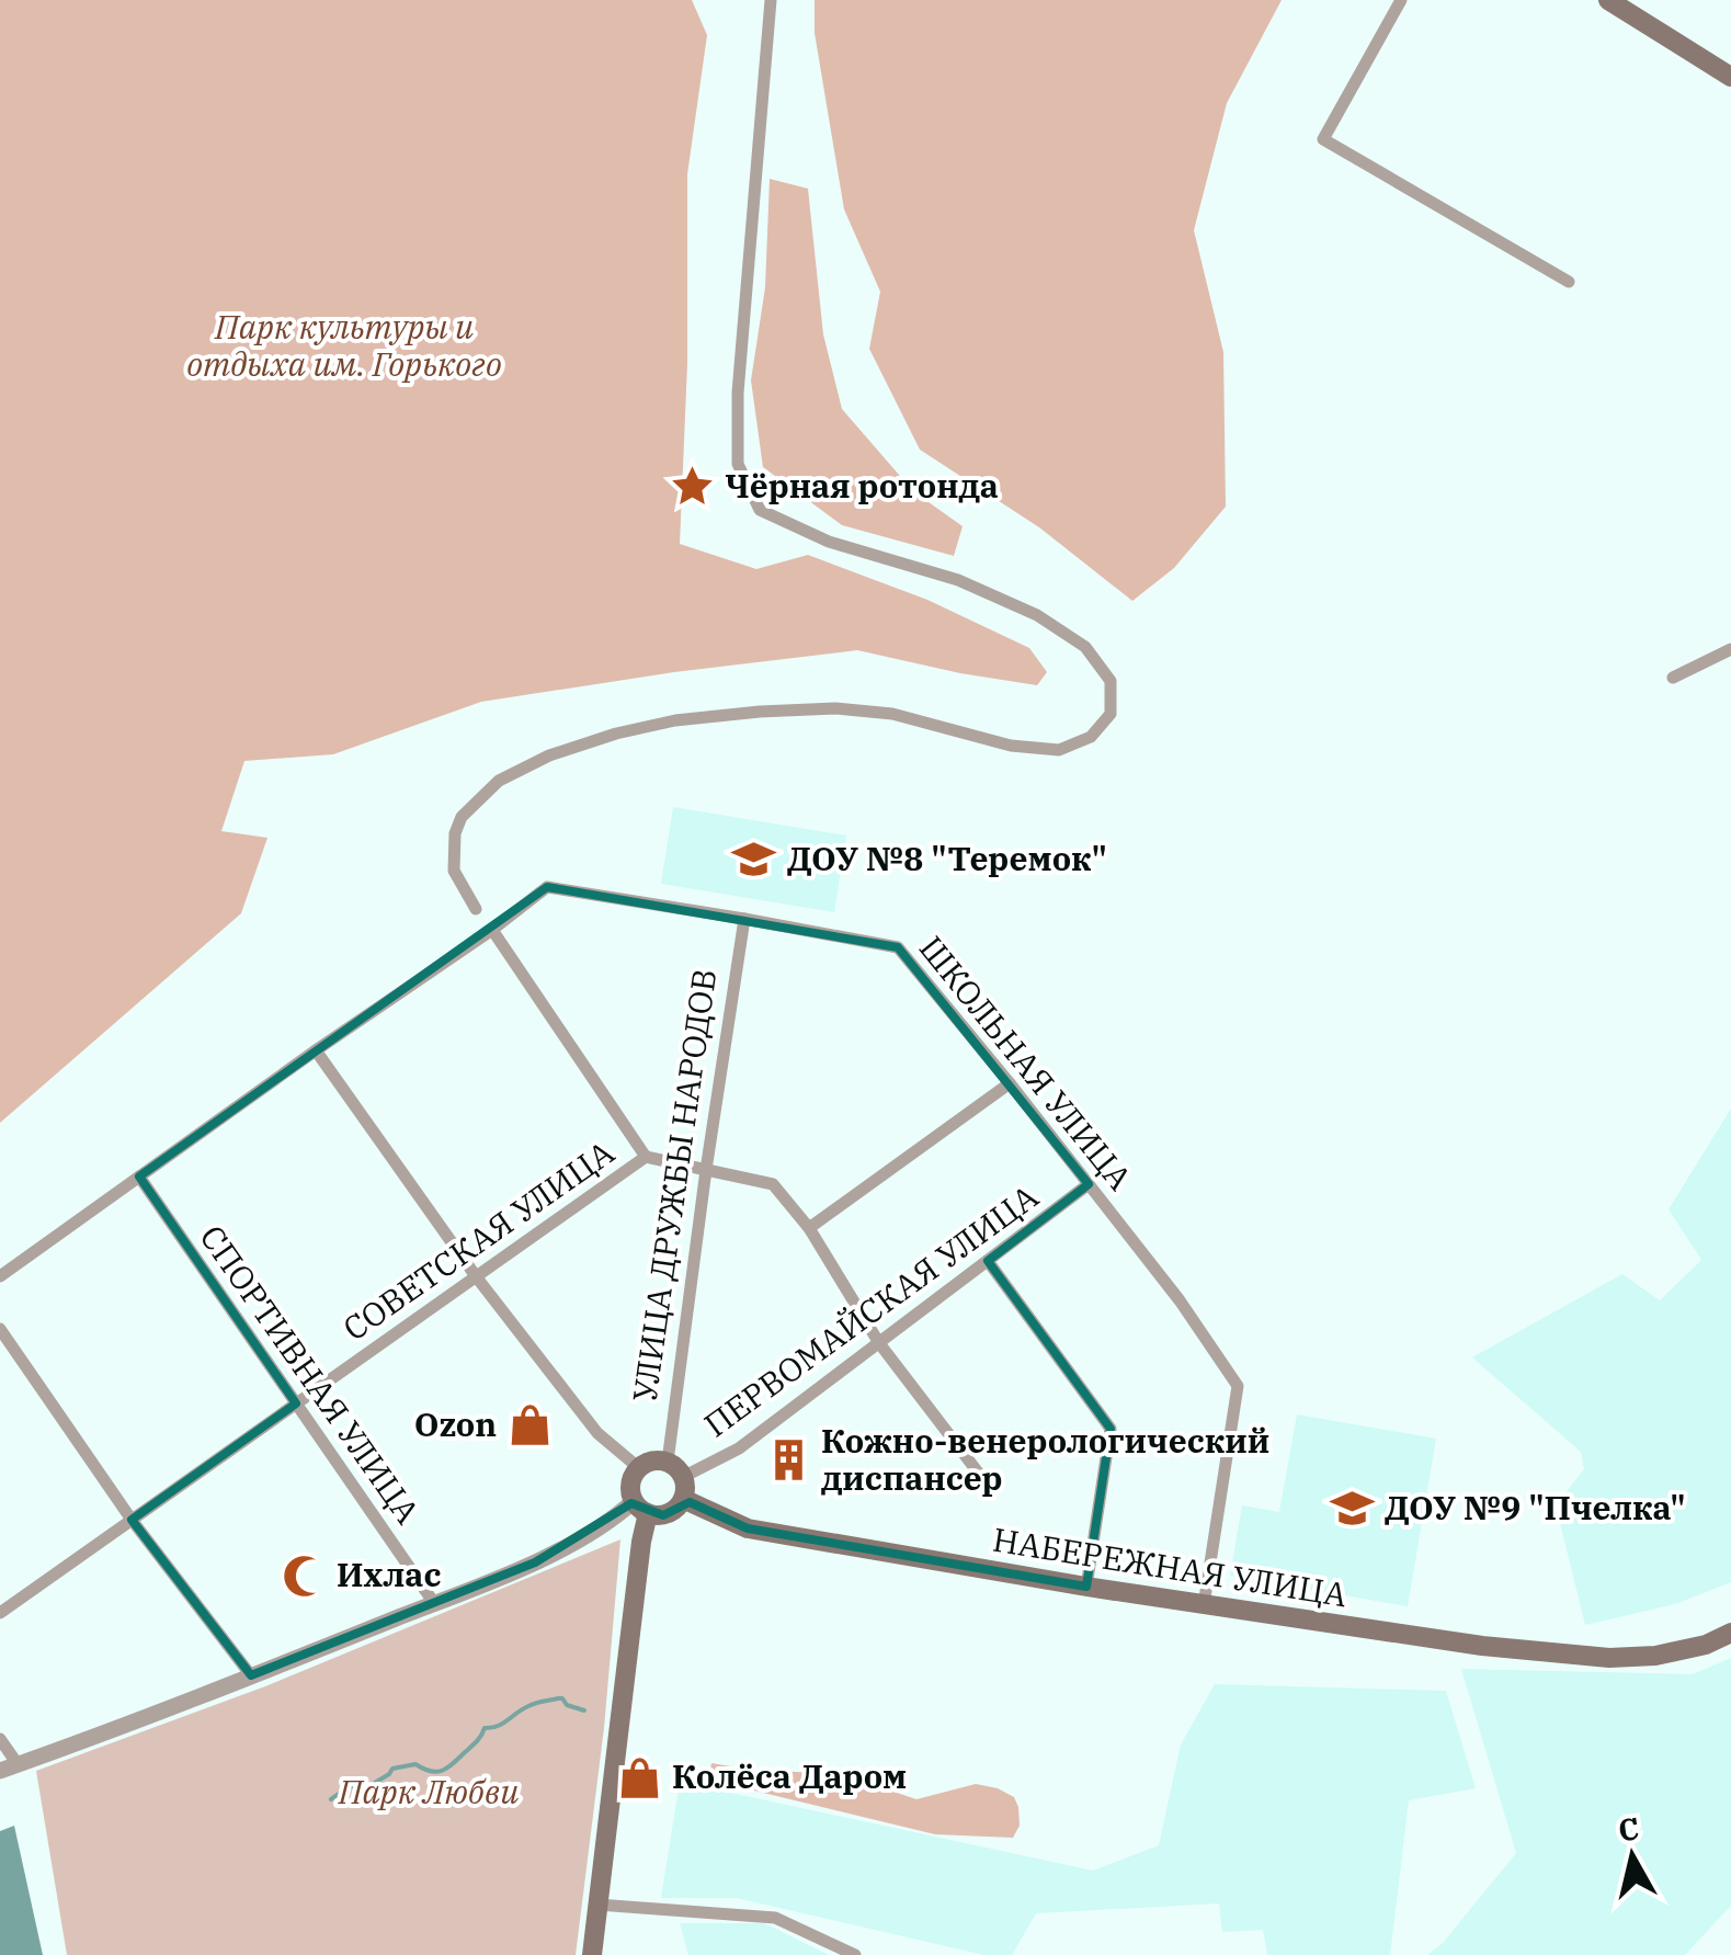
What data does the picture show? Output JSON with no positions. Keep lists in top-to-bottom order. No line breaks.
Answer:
{"streets":{"main road":["НАБЕРЕЖНАЯ УЛИЦА"],"street":["ШКОЛЬНАЯ УЛИЦА","УЛИЦА ДРУЖБЫ НАРОДОВ","СОВЕТСКАЯ УЛИЦА","ПЕРВОМАЙСКАЯ УЛИЦА","СПОРТИВНАЯ УЛИЦА"]},"crossings":[["ШКОЛЬНАЯ УЛИЦА","УЛИЦА ДРУЖБЫ НАРОДОВ"],["ШКОЛЬНАЯ УЛИЦА","ПЕРВОМАЙСКАЯ УЛИЦА"],["ШКОЛЬНАЯ УЛИЦА","СПОРТИВНАЯ УЛИЦА"],["ШКОЛЬНАЯ УЛИЦА","НАБЕРЕЖНАЯ УЛИЦА"],["УЛИЦА ДРУЖБЫ НАРОДОВ","СОВЕТСКАЯ УЛИЦА"],["УЛИЦА ДРУЖБЫ НАРОДОВ","ПЕРВОМАЙСКАЯ УЛИЦА"],["УЛИЦА ДРУЖБЫ НАРОДОВ","НАБЕРЕЖНАЯ УЛИЦА"],["СОВЕТСКАЯ УЛИЦА","ПЕРВОМАЙСКАЯ УЛИЦА"],["СОВЕТСКАЯ УЛИЦА","СПОРТИВНАЯ УЛИЦА"],["ПЕРВОМАЙСКАЯ УЛИЦА","НАБЕРЕЖНАЯ УЛИЦА"]],"parks":["Парк культуры и отдыха им. Горького","Парк Любви"],"places":{"place":["Чёрная ротонда"],"school or university":["ДОУ №8 \"Теремок\"","ДОУ №9 \"Пчелка\""],"shop":["Ozon","Колёса Даром"],"building":["Кожно-венерологический диспансер"],"mosque":["Ихлас"]},"north":"top"}
